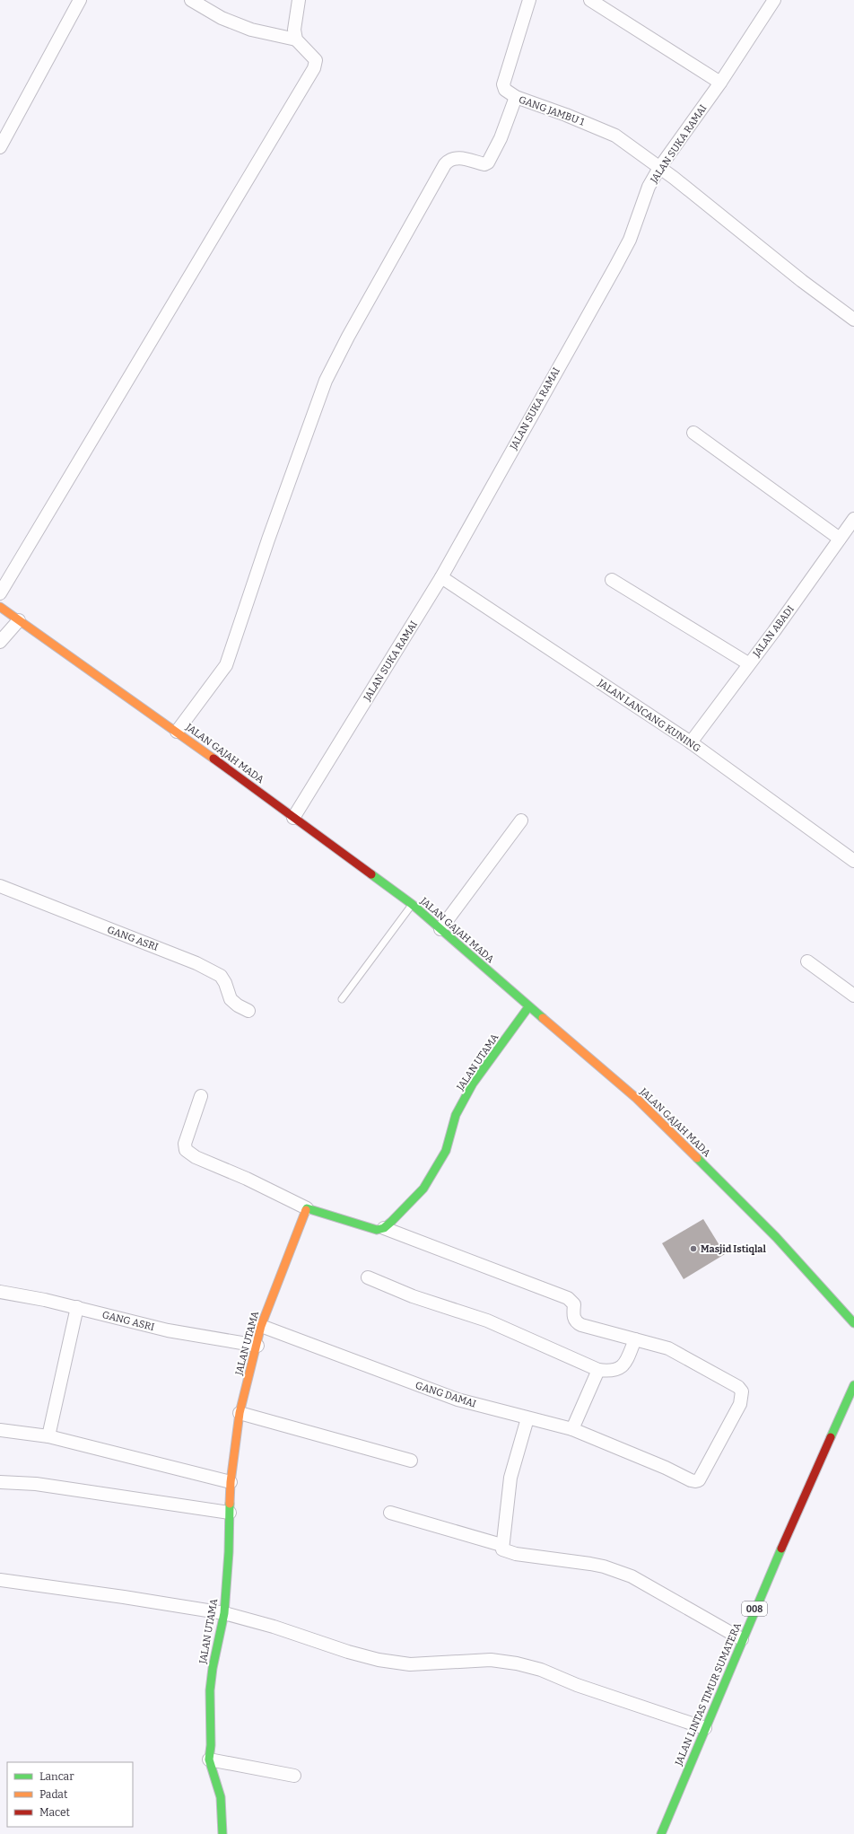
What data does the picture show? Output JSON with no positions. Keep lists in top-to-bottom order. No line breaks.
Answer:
{"streets":{"main road":["JALAN GAJAH MADA","JALAN UTAMA","008","JALAN LINTAS TIMUR SUMATERA"],"street":["GANG JAMBU 1","JALAN SUKA RAMAI","JALAN ABADI","JALAN LANCANG KUNING","GANG ASRI","GANG DAMAI"]},"crossings":[["GANG JAMBU 1","JALAN SUKA RAMAI"],["JALAN SUKA RAMAI","JALAN LANCANG KUNING"],["JALAN SUKA RAMAI","JALAN GAJAH MADA"],["JALAN ABADI","JALAN LANCANG KUNING"],["JALAN GAJAH MADA","JALAN UTAMA"],["GANG ASRI","JALAN UTAMA"],["JALAN UTAMA","GANG DAMAI"]],"places":["Masjid Istiqlal"],"legend":["Lancar","Padat","Macet"]}
